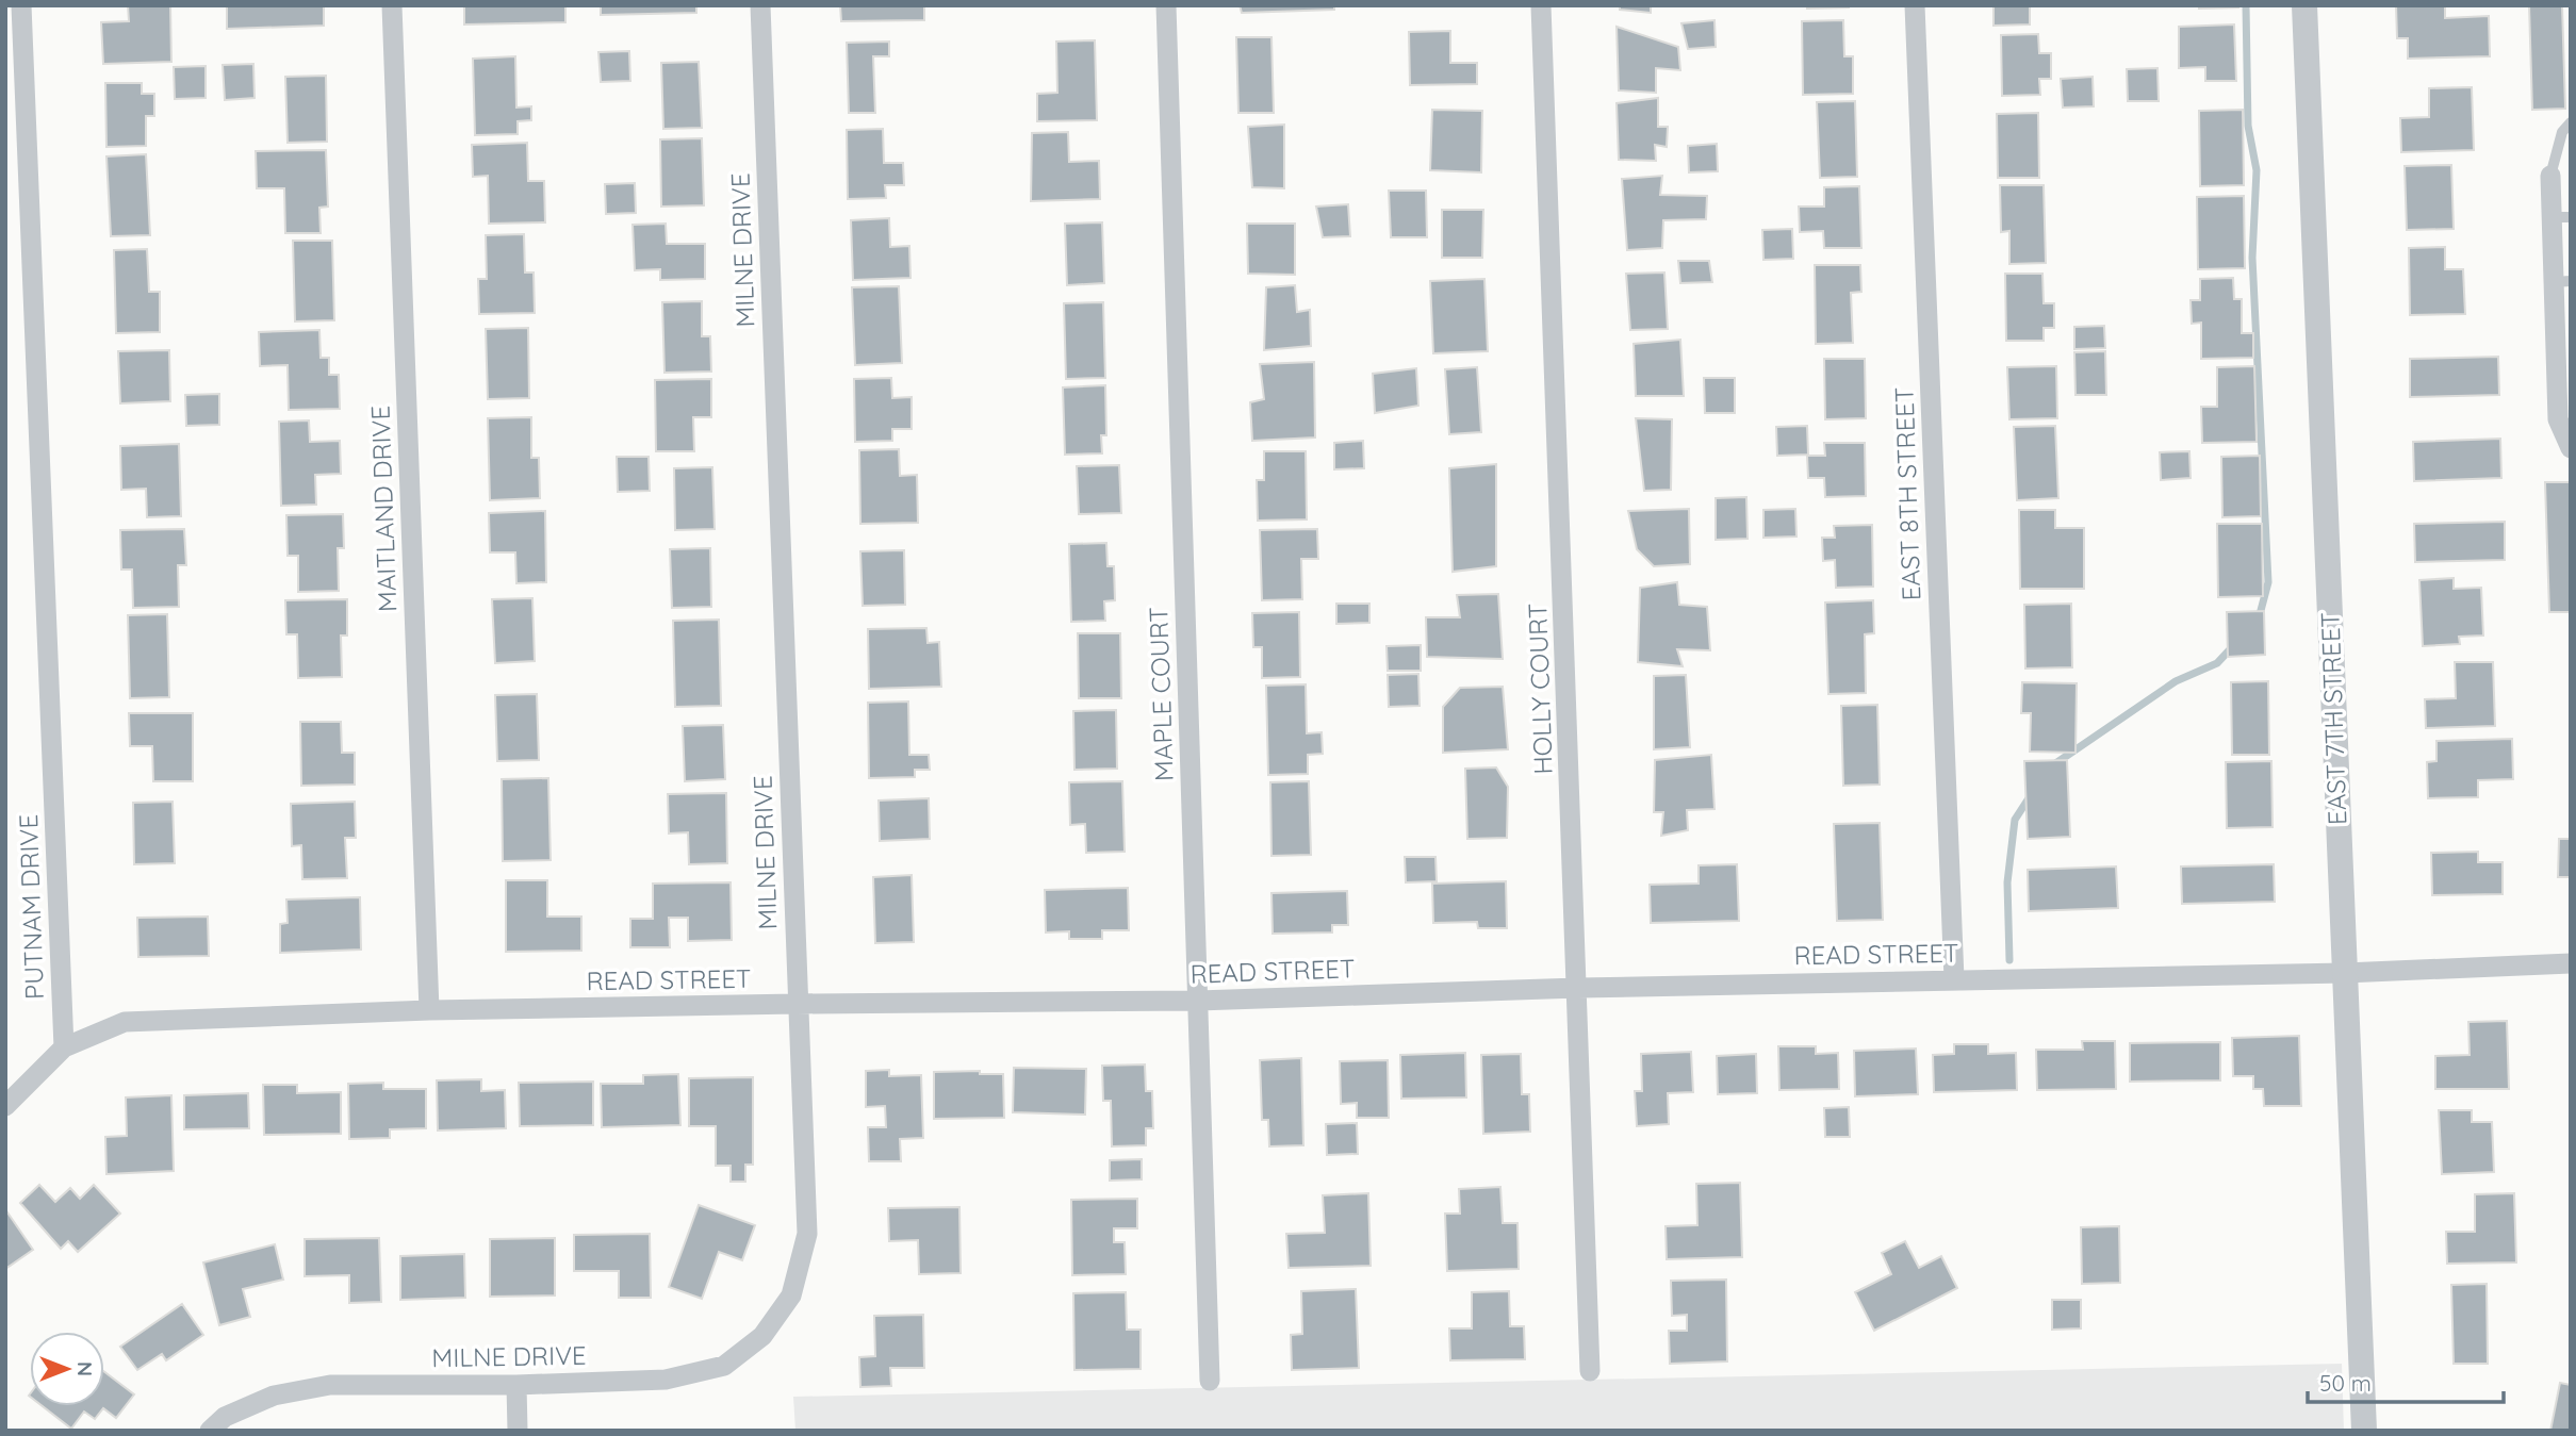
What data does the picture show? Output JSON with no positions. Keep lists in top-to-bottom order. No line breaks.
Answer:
{"streets":{"street":["MILNE DRIVE","EAST 8TH STREET","MAITLAND DRIVE","HOLLY COURT","MAPLE COURT","EAST 7TH STREET","PUTNAM DRIVE","READ STREET"]},"crossings":[["MILNE DRIVE","READ STREET"],["EAST 8TH STREET","READ STREET"],["MAITLAND DRIVE","READ STREET"],["HOLLY COURT","READ STREET"],["MAPLE COURT","READ STREET"],["EAST 7TH STREET","READ STREET"],["PUTNAM DRIVE","READ STREET"]],"scale_bar":"50 m","north":"right"}
